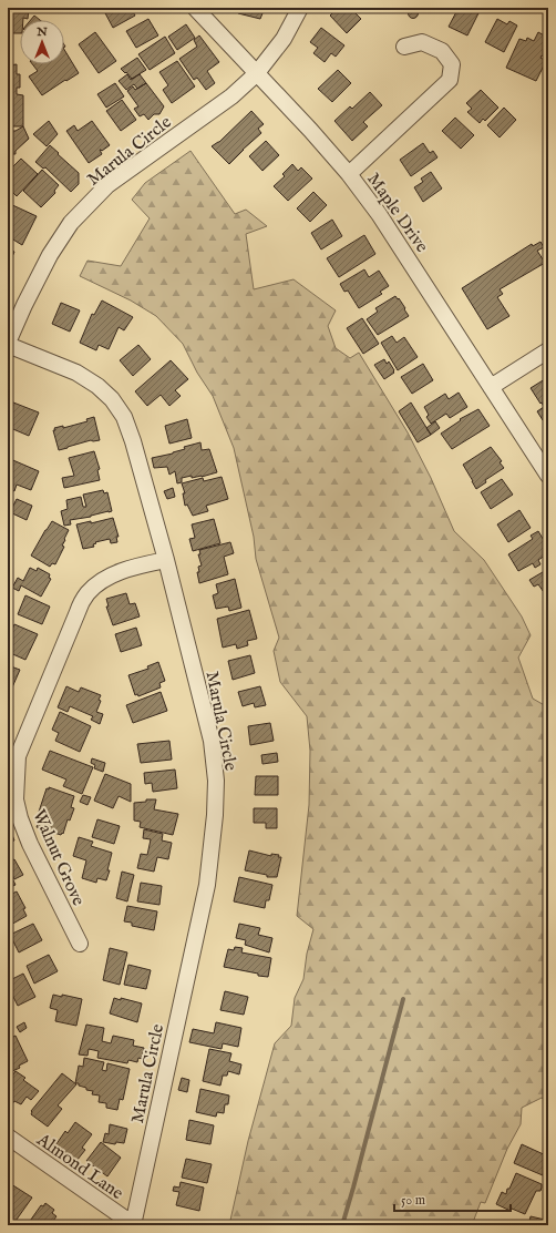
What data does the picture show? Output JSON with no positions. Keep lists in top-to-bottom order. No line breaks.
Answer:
{"streets":{"street":["Marula Circle","Maple Drive","Walnut Grove","Almond Lane"]},"crossings":[["Marula Circle","Maple Drive"],["Marula Circle","Walnut Grove"],["Marula Circle","Almond Lane"]],"scale_bar":"50 m","north":"top"}
